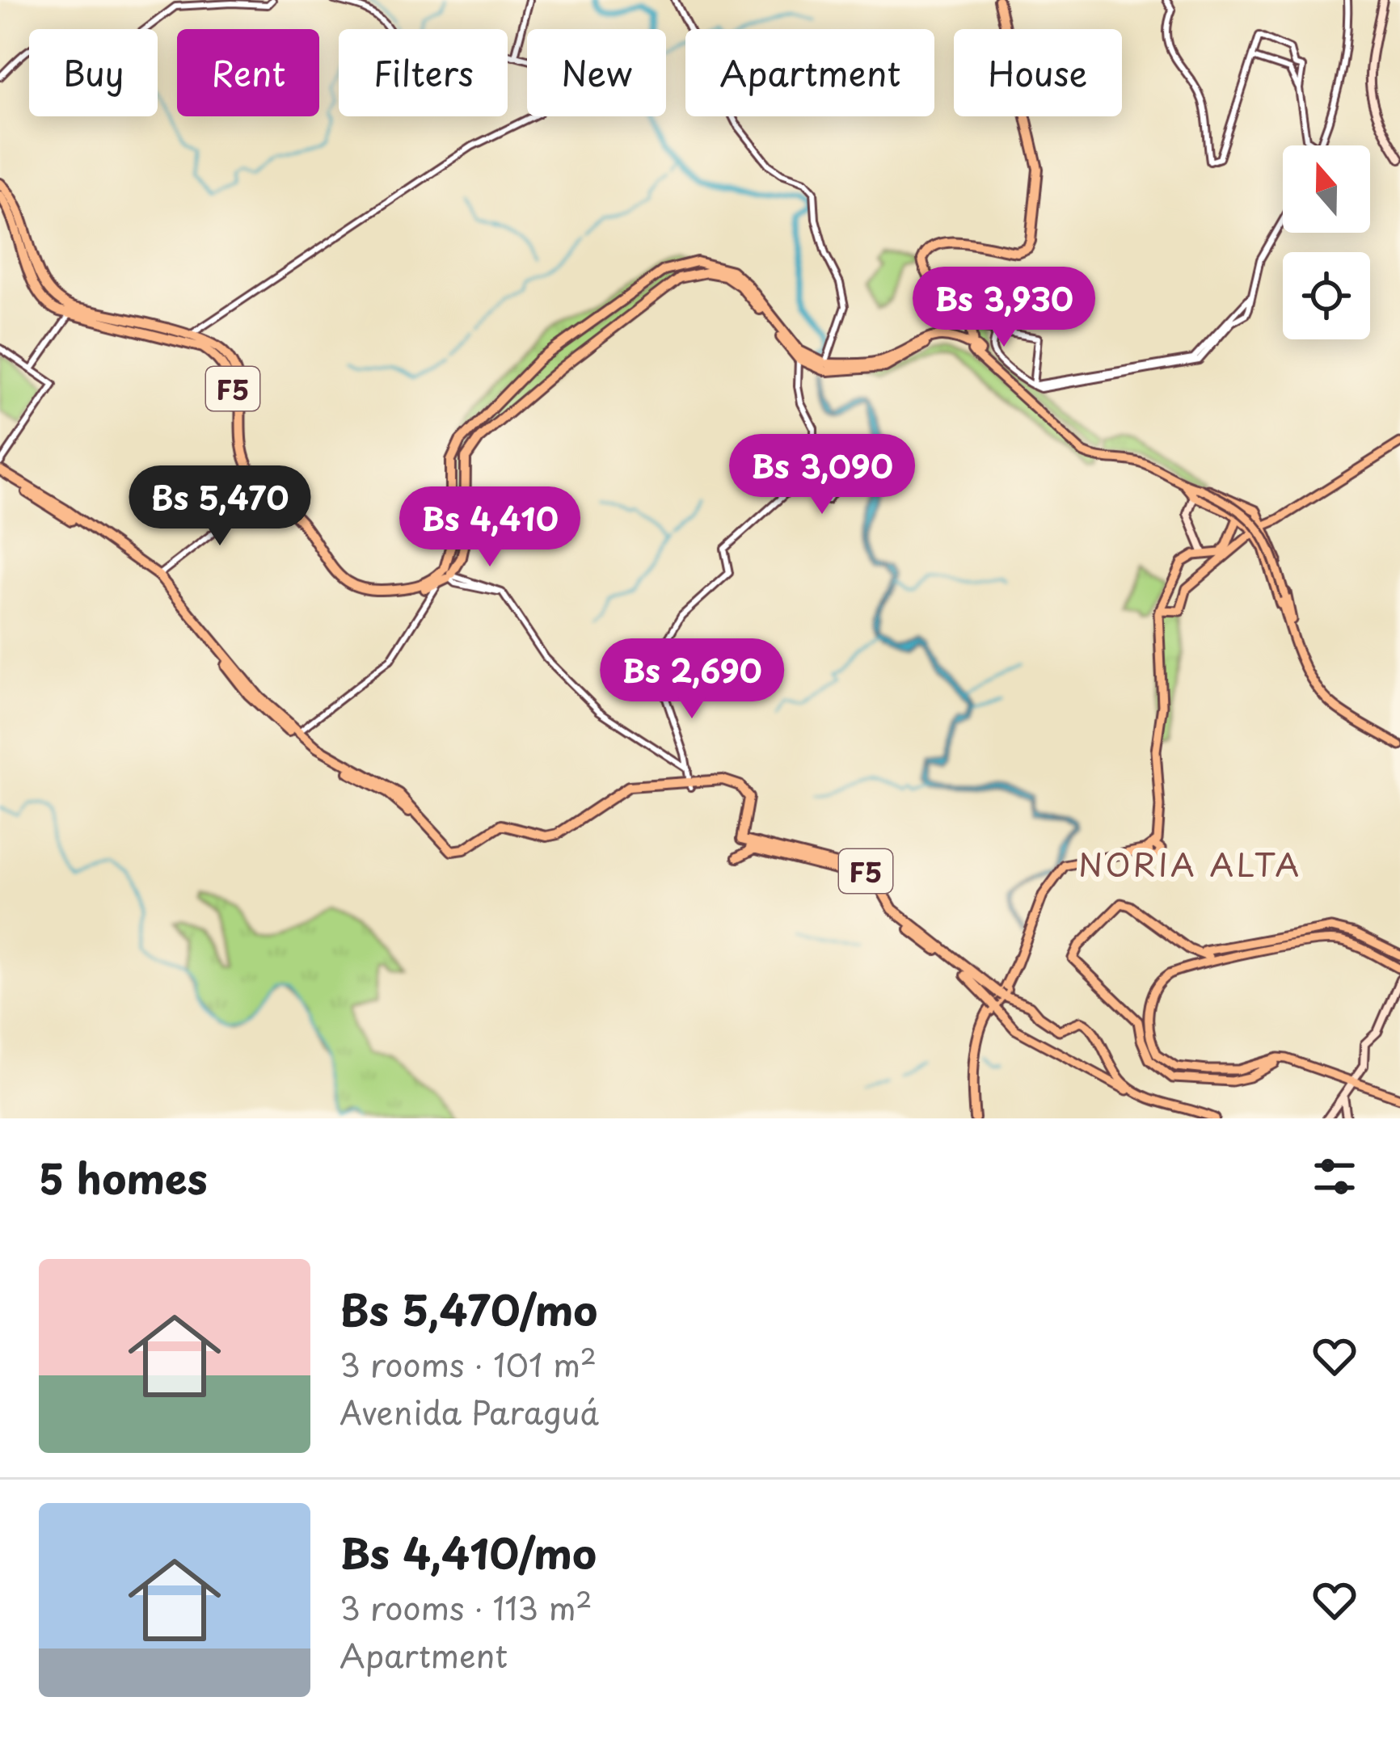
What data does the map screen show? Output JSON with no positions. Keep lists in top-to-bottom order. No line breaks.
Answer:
{"streets":{"highway":["F5"]},"districts":["NORIA ALTA"],"north":"top","page":{"chip":["Buy","Rent","Filters","New","Apartment","House"],"price":["Bs 3,930","Bs 3,090","Bs 5,470","Bs 4,410","Bs 2,690"],"heading":"5 homes","list":[{"name":"Bs 5,470/mo","note":"3 rooms · 101 m² · Avenida Paraguá"},{"name":"Bs 4,410/mo","note":"3 rooms · 113 m² · Apartment"}]}}
